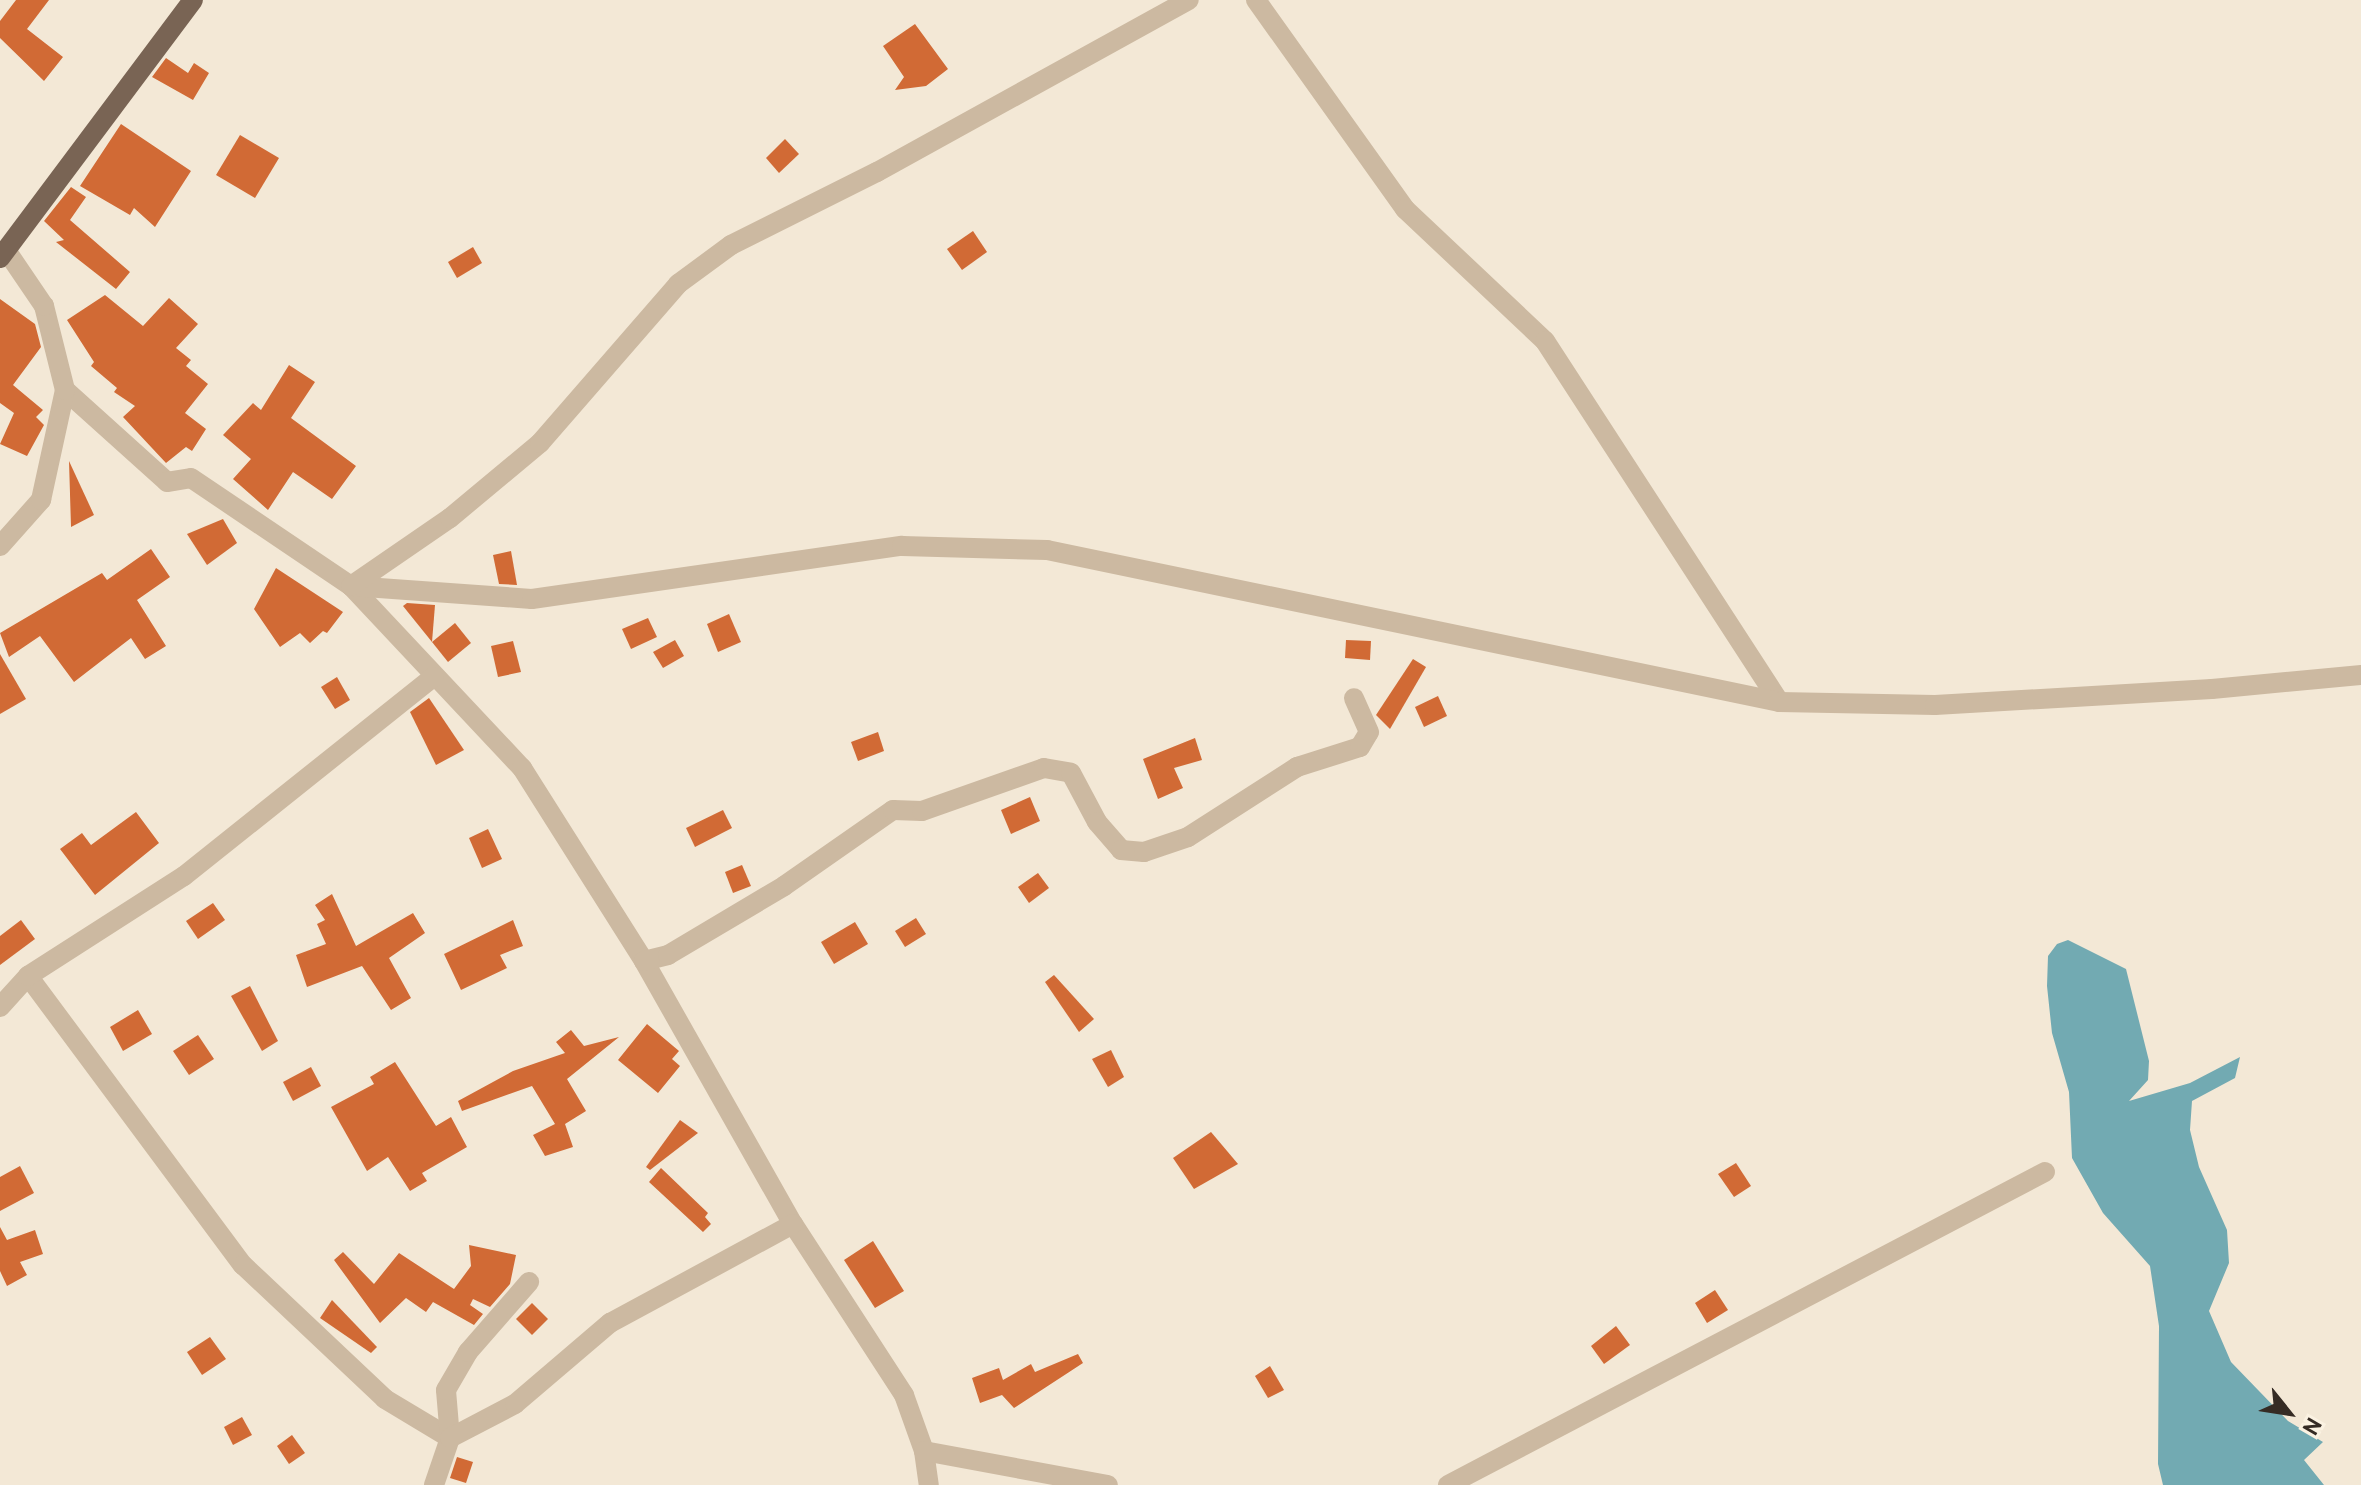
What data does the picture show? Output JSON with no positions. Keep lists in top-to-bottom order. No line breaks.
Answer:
{"north":"bottom right"}
